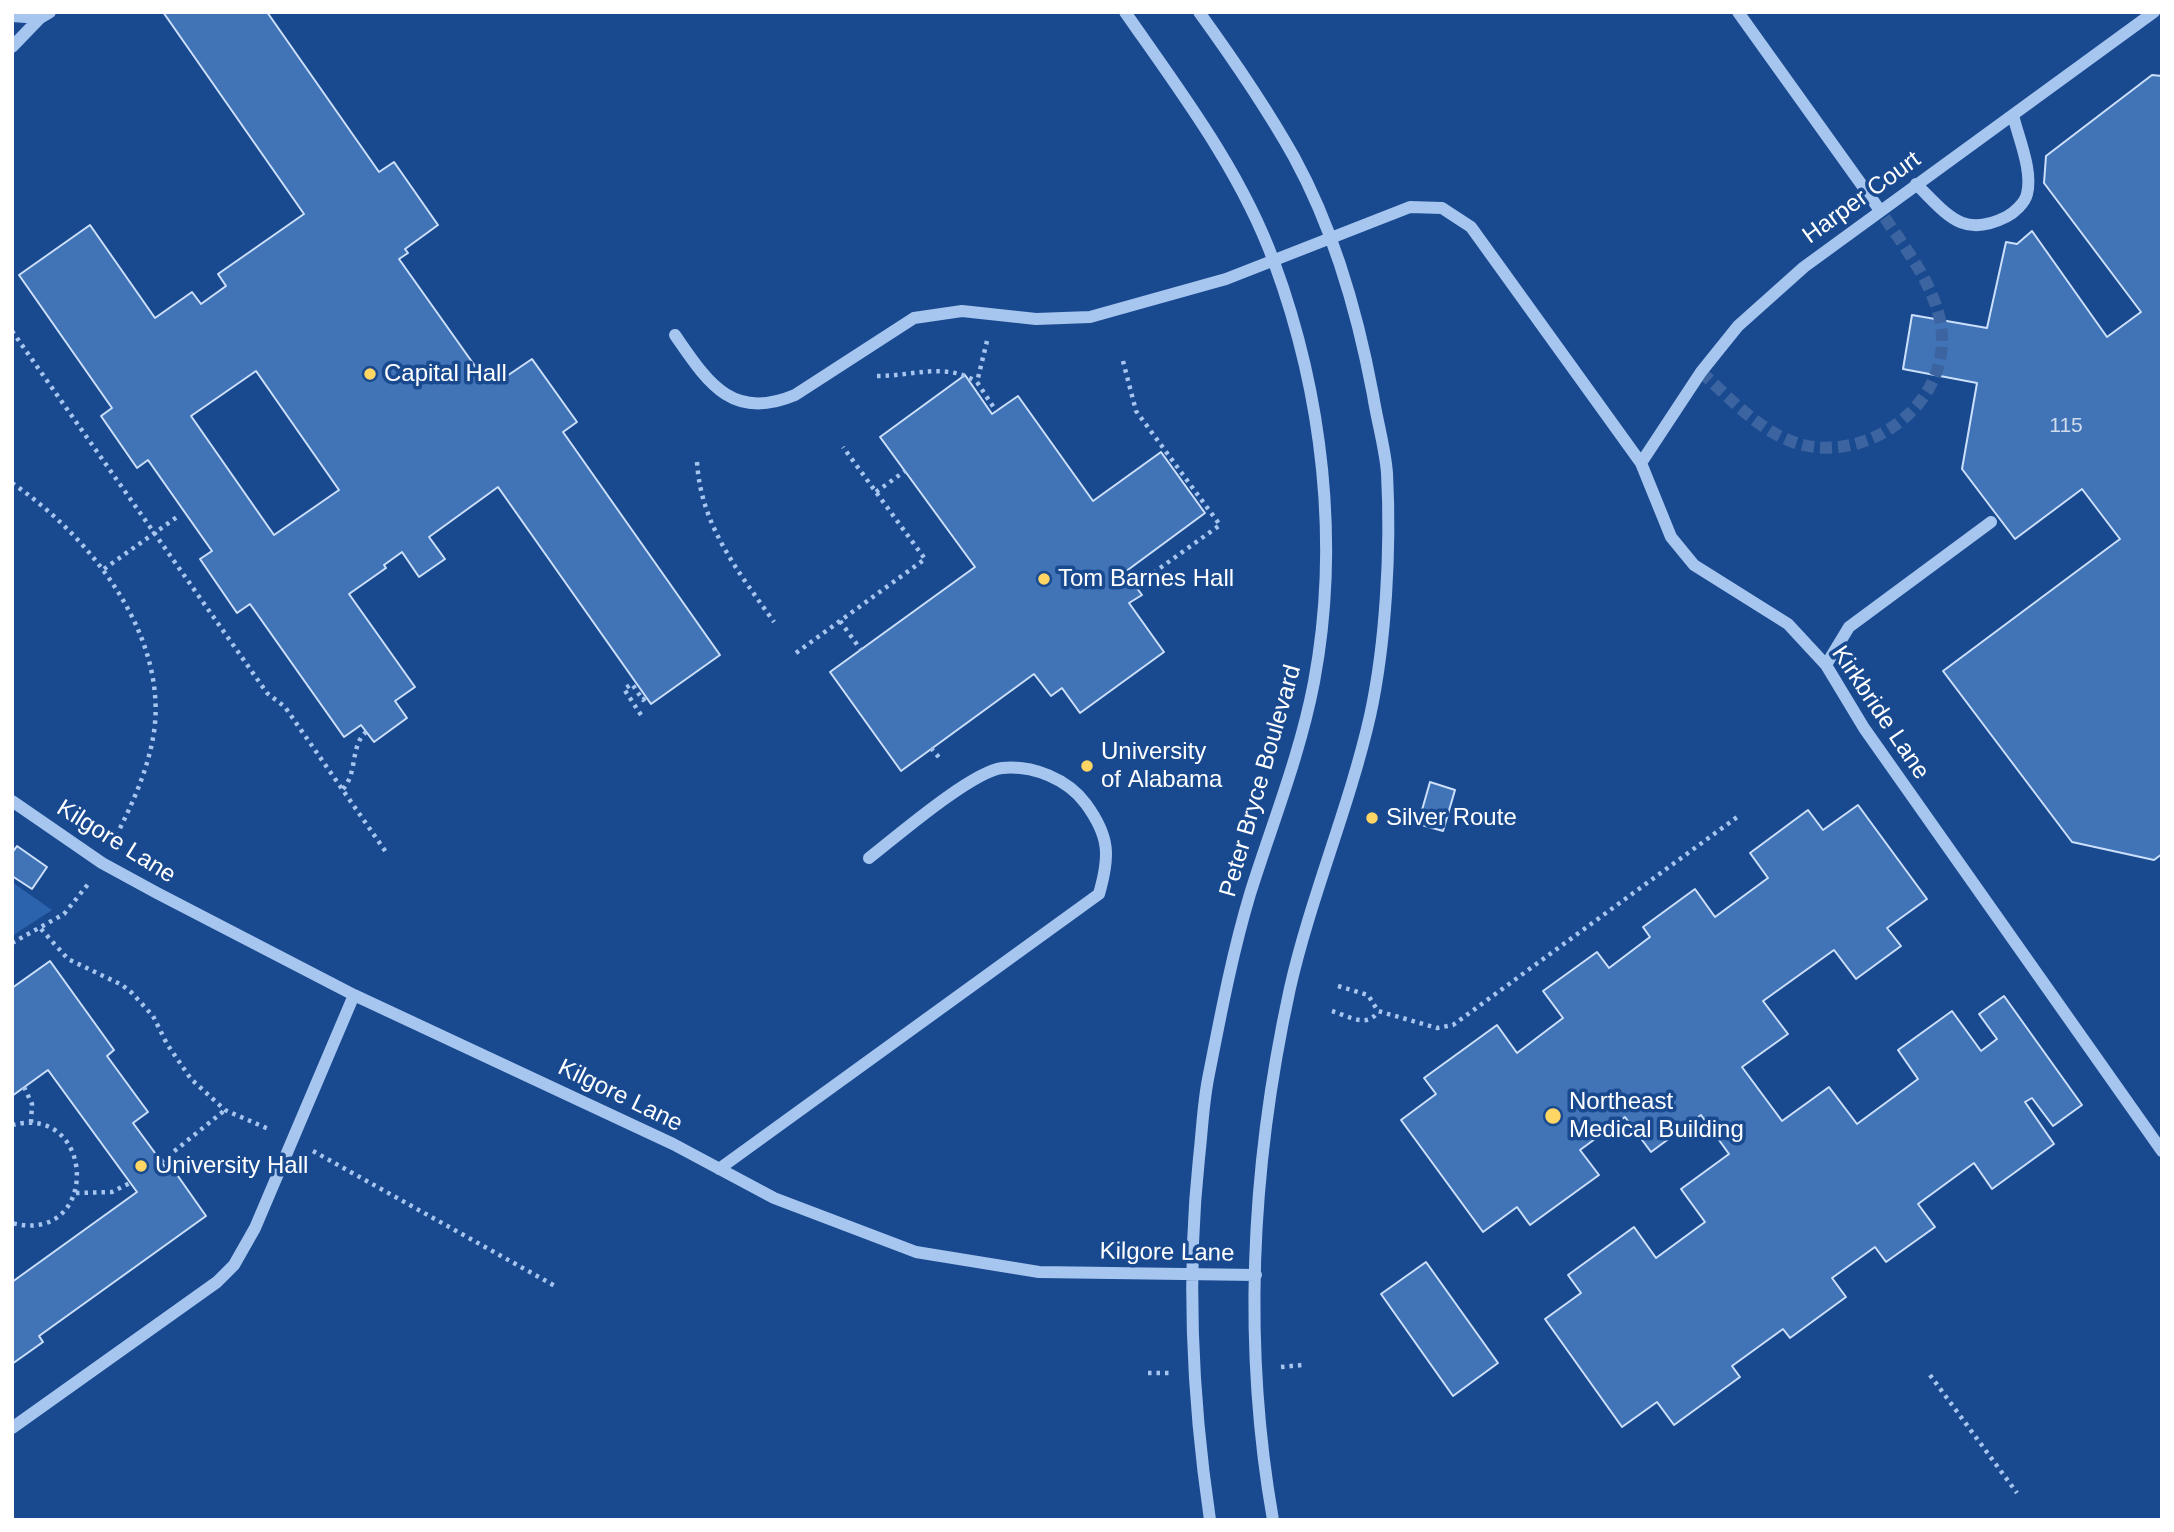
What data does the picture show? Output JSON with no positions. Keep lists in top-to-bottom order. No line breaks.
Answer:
{"streets":{"street":["Harper Court","Kirkbride Lane","Peter Bryce Boulevard","Kilgore Lane"]},"crossings":[["Harper Court","Kirkbride Lane"],["Kirkbride Lane","Peter Bryce Boulevard"],["Peter Bryce Boulevard","Kilgore Lane"]],"places":["Capital Hall","Tom Barnes Hall","University of Alabama","Silver Route","Northeast Medical Building","University Hall"],"house_numbers":["115"]}
